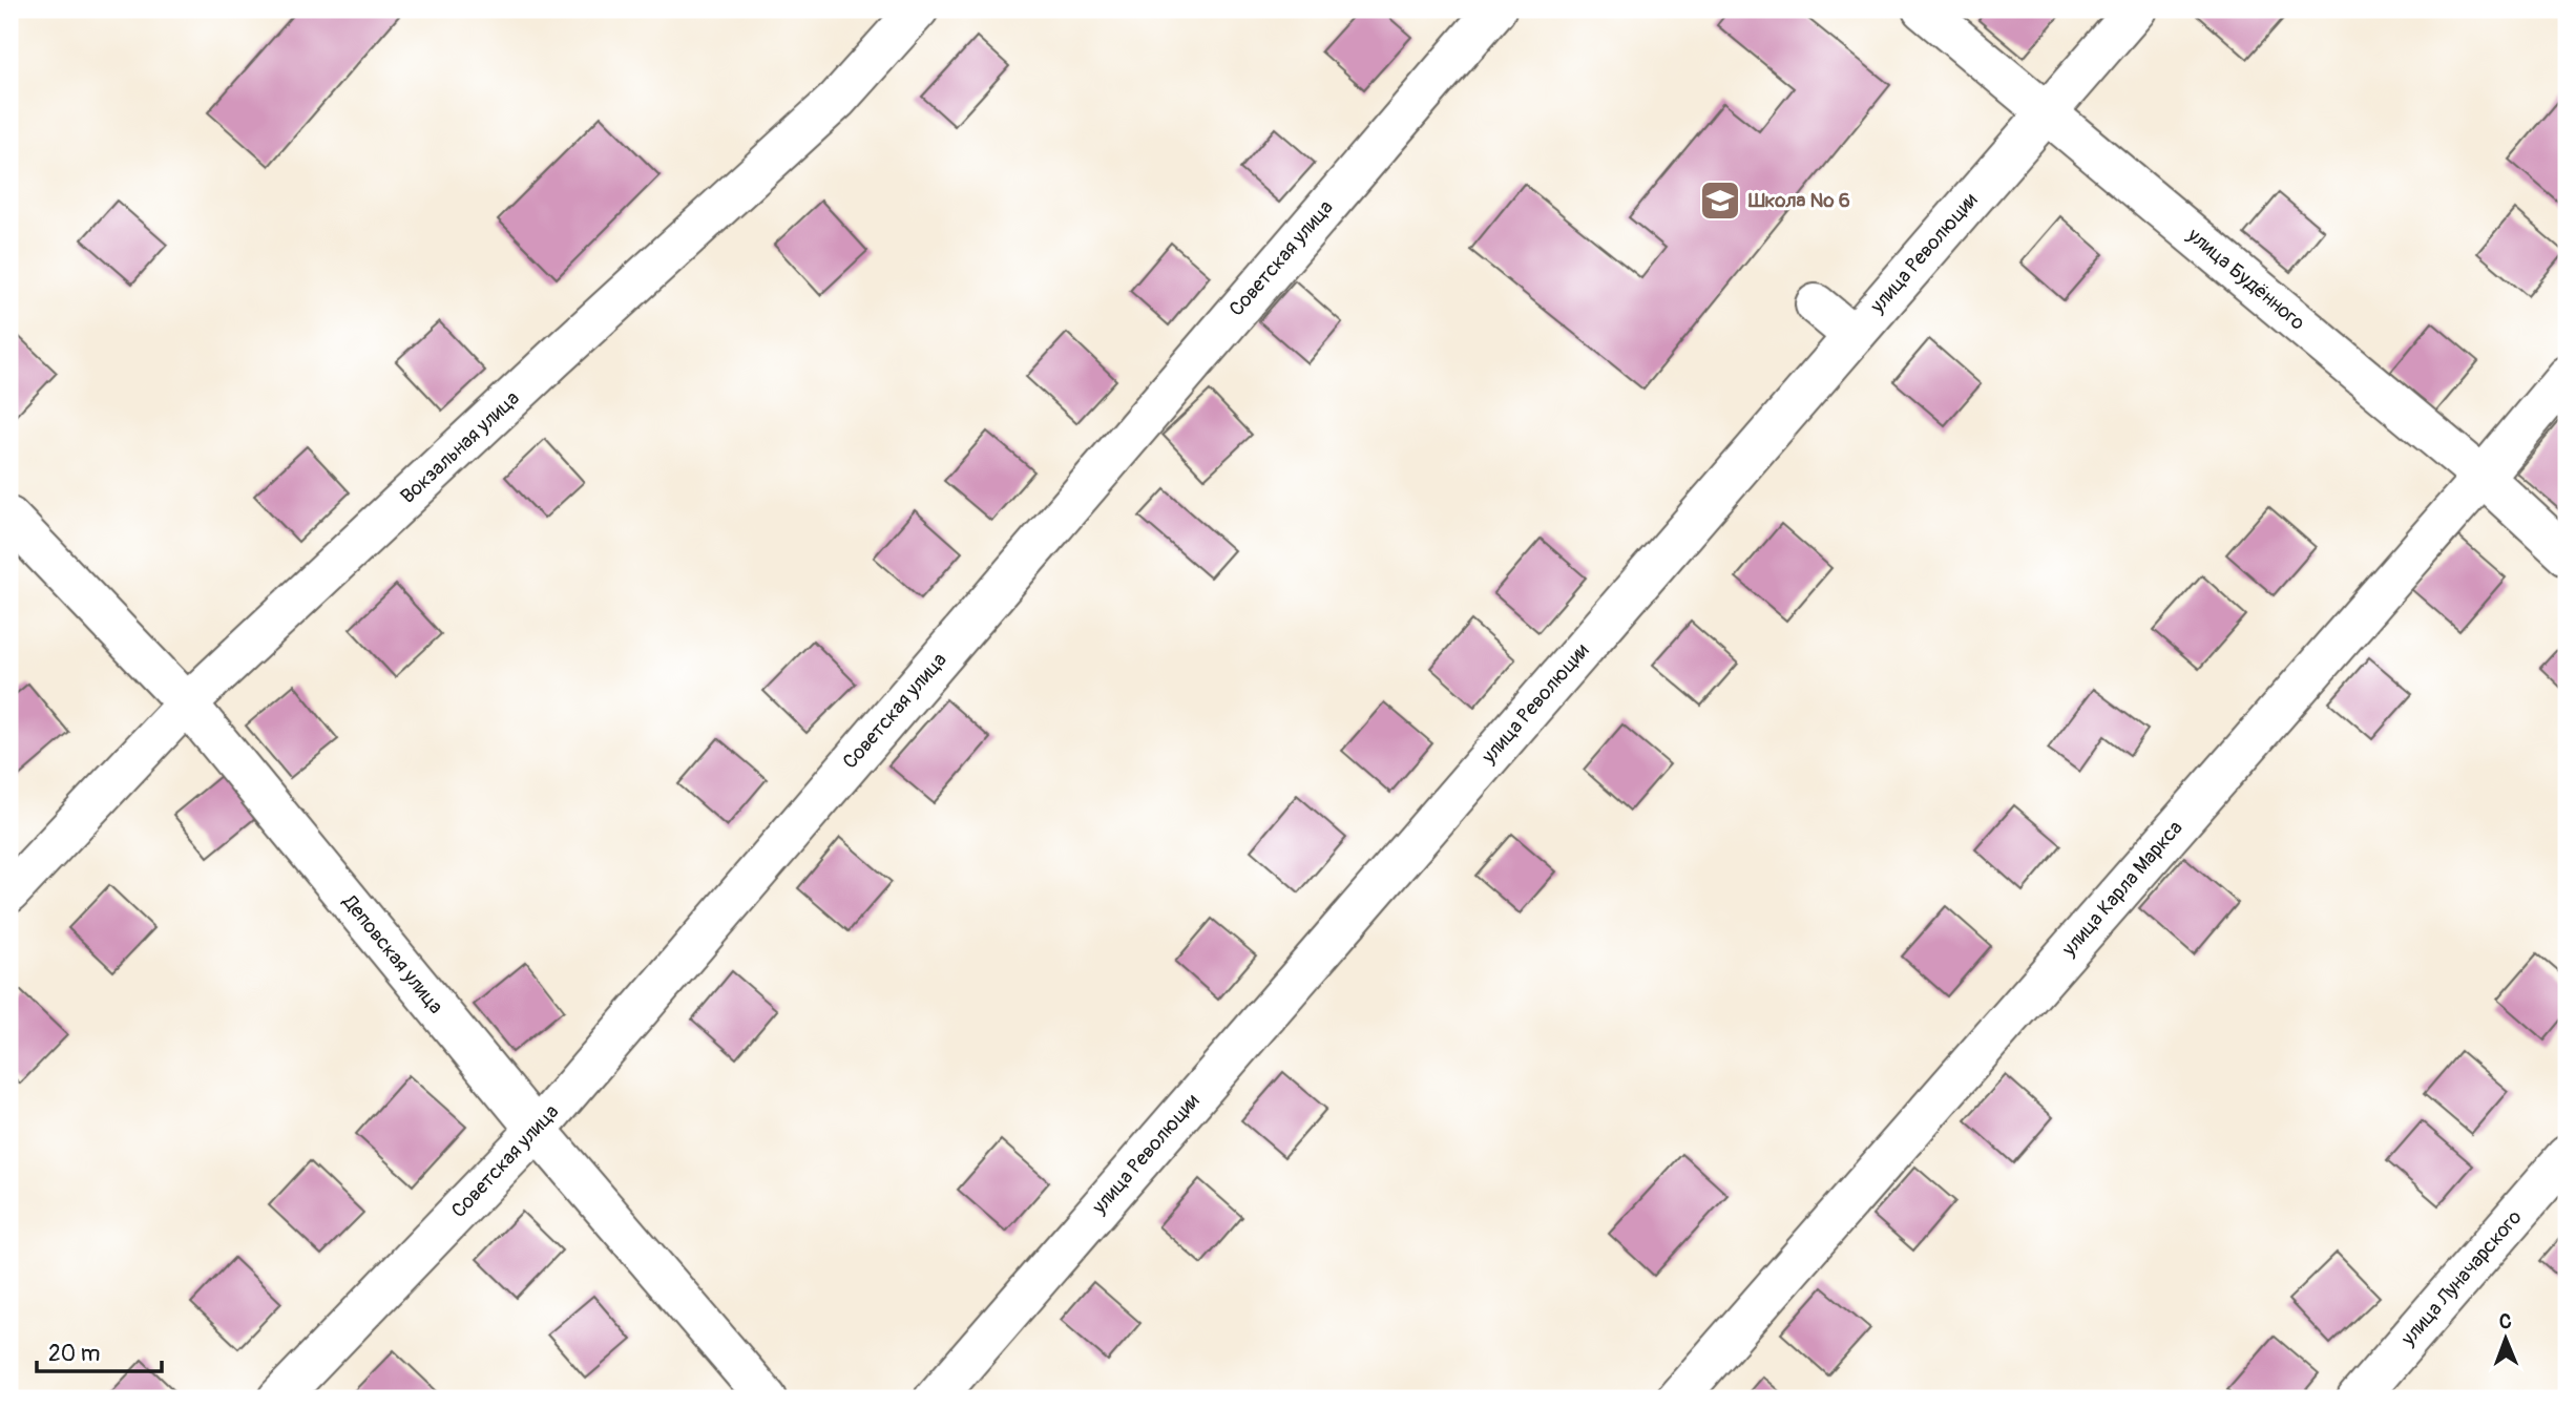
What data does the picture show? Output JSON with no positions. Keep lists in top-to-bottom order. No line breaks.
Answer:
{"streets":{"street":["улица Революции","Советская улица","улица Будённого","Вокзальная улица","улица Карла Маркса","Деповская улица","улица Луначарского"]},"crossings":[["улица Революции","улица Будённого"],["Советская улица","Деповская улица"],["улица Будённого","улица Карла Маркса"],["Вокзальная улица","Деповская улица"]],"places":{"school or university":["Школа № 6"]},"scale_bar":"20 m","north":"top"}
